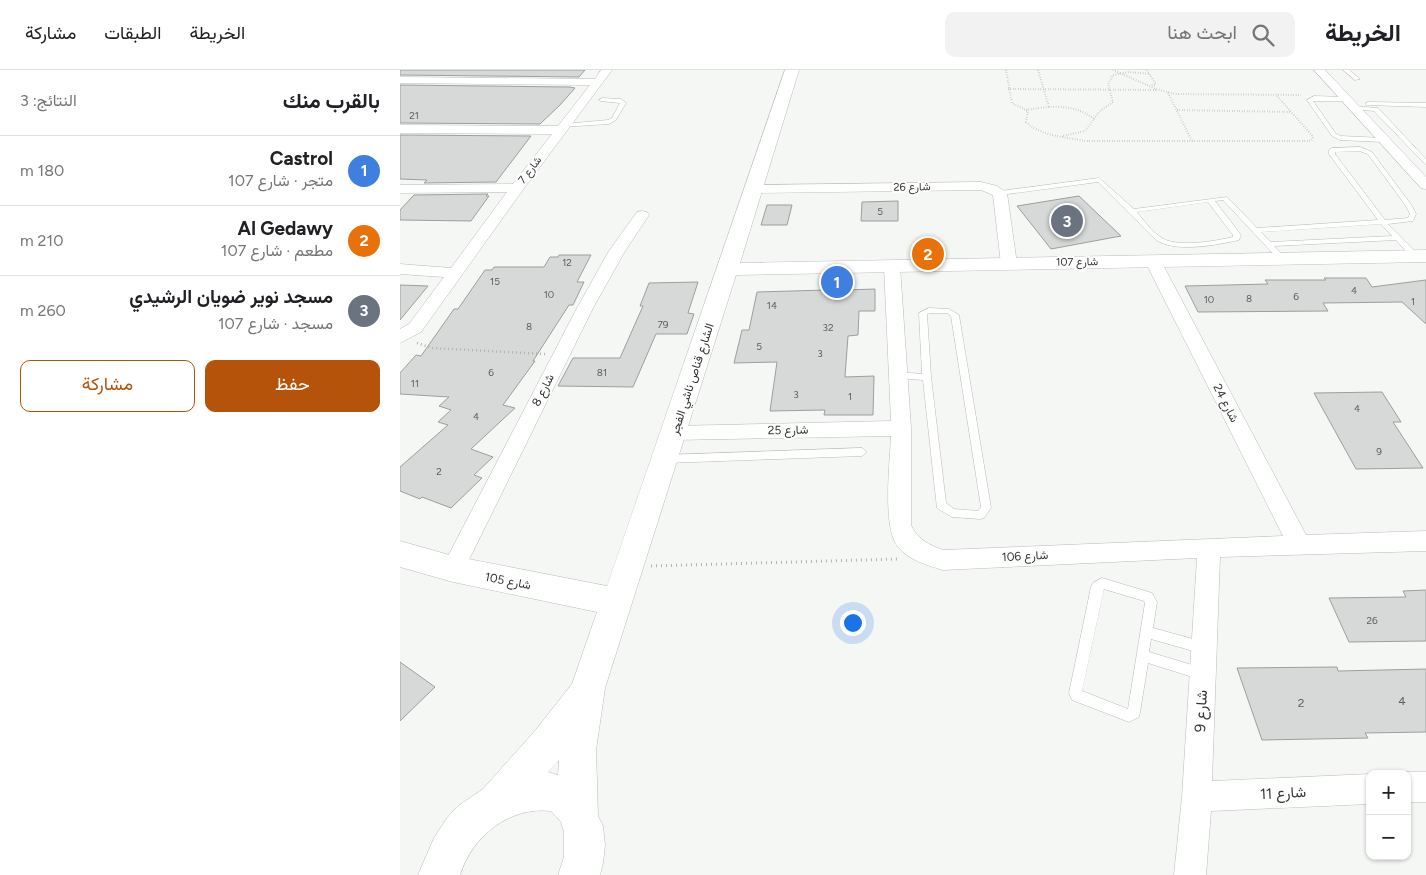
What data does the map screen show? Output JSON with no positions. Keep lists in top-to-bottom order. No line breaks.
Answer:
{"streets":{"street":["شارع 7","شارع 26","شارع 107","الشارع قناص ناشي الفجر","شارع 8","شارع 24","شارع 25","شارع 106","شارع 105","شارع 9","شارع 11"]},"crossings":[["شارع 26","الشارع قناص ناشي الفجر"],["شارع 107","الشارع قناص ناشي الفجر"],["شارع 107","شارع 24"],["شارع 107","شارع 106"],["الشارع قناص ناشي الفجر","شارع 25"],["الشارع قناص ناشي الفجر","شارع 105"],["شارع 8","شارع 105"],["شارع 24","شارع 106"],["شارع 25","شارع 106"],["شارع 106","شارع 9"],["شارع 9","شارع 11"]],"house_numbers":["21","5","12","15","4","10","6","8","10","1","14","79","8","32","5","3","6","81","11","3","1","4","4","9","2","26","4","2"],"page":{"header":"الخريطة","search":"ابحث هنا","nav":["الخريطة","الطبقات","مشاركة"],"heading":["بالقرب منك","النتائج: 3"],"list":[{"mark":"1","name":"Castrol","note":"متجر · شارع 107","value":"180 m"},{"mark":"2","name":"Al Gedawy","note":"مطعم · شارع 107","value":"210 m"},{"mark":"3","name":"مسجد نوير ضويان الرشيدي","note":"مسجد · شارع 107","value":"260 m"}],"pins":["3","2","1"],"buttons":["حفظ","مشاركة"],"map_buttons":["+","−"]}}
